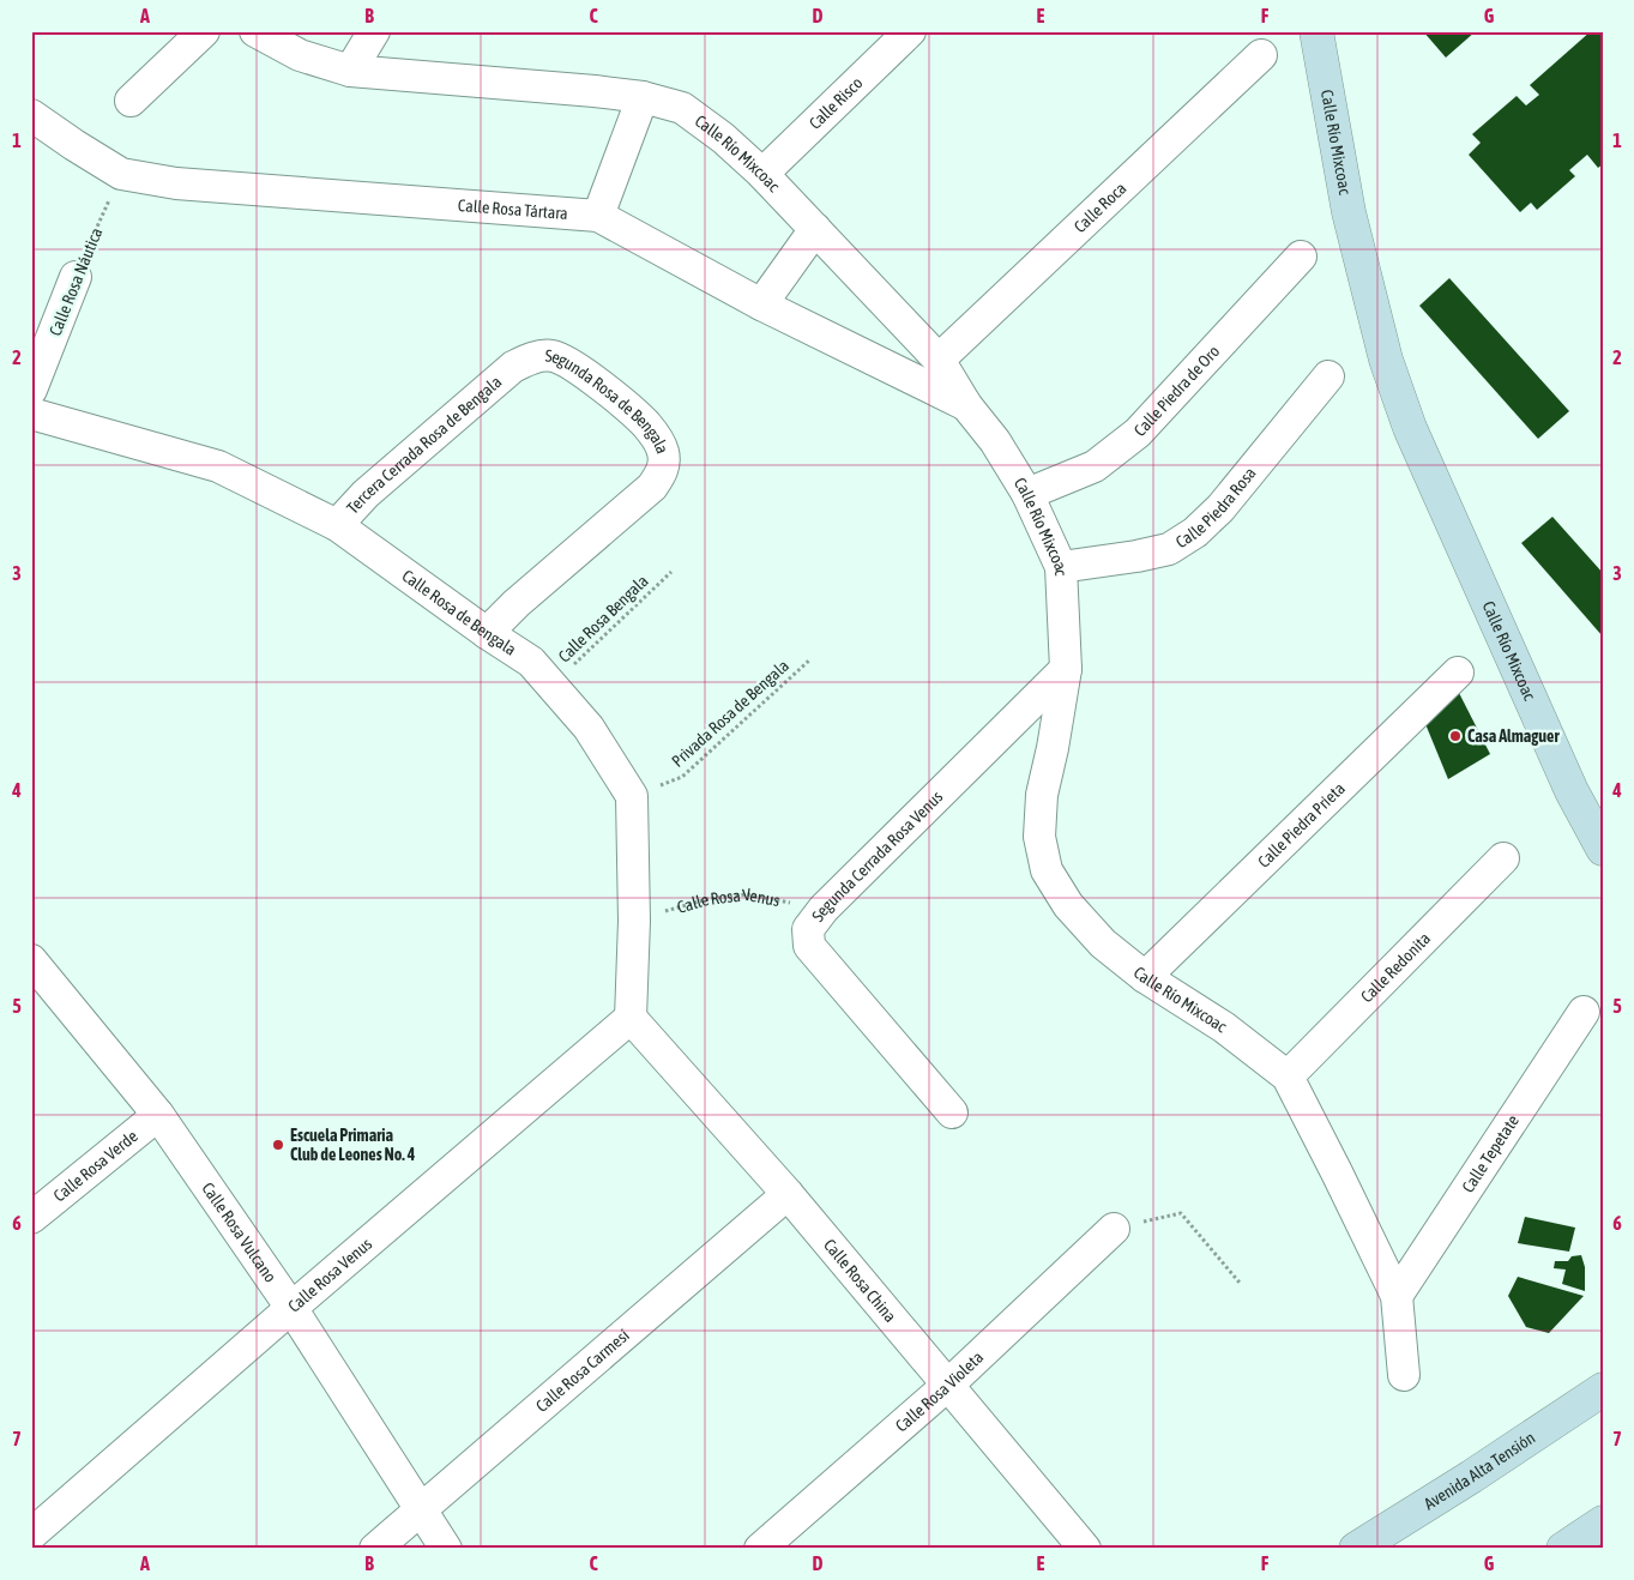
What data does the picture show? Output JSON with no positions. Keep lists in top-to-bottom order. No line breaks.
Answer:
{"streets":{"street":["Calle Risco","Calle Río Mixcoac","Calle Roca","Calle Rosa Tártara","Calle Rosa Náutica","Calle Piedra de Oro","Segunda Rosa de Bengala","Tercera Cerrada Rosa de Bengala","Calle Piedra Rosa","Calle Rosa de Bengala","Calle Piedra Prieta","Segunda Cerrada Rosa Venus","Calle Rosa Venus","Calle Redonita","Calle Tepetate","Calle Rosa Verde","Calle Rosa Vulcano","Calle Rosa China","Calle Rosa Carmesí","Calle Rosa Violeta","Avenida Alta Tensión"],"path":["Calle Rosa Bengala","Privada Rosa de Bengala"]},"crossings":[["Calle Risco","Calle Río Mixcoac"],["Calle Río Mixcoac","Calle Roca"],["Calle Río Mixcoac","Calle Rosa Tártara"],["Calle Río Mixcoac","Calle Piedra de Oro"],["Calle Río Mixcoac","Calle Piedra Rosa"],["Calle Río Mixcoac","Calle Piedra Prieta"],["Calle Río Mixcoac","Segunda Cerrada Rosa Venus"],["Calle Río Mixcoac","Calle Redonita"],["Calle Río Mixcoac","Calle Tepetate"],["Calle Rosa Tártara","Calle Rosa Náutica"],["Segunda Rosa de Bengala","Tercera Cerrada Rosa de Bengala"],["Segunda Rosa de Bengala","Calle Rosa de Bengala"],["Tercera Cerrada Rosa de Bengala","Calle Rosa de Bengala"],["Calle Rosa de Bengala","Calle Rosa Bengala"],["Calle Rosa de Bengala","Privada Rosa de Bengala"],["Segunda Cerrada Rosa Venus","Calle Rosa Venus"],["Calle Rosa Venus","Calle Rosa Vulcano"],["Calle Rosa Venus","Calle Rosa China"],["Calle Rosa Verde","Calle Rosa Vulcano"],["Calle Rosa Vulcano","Calle Rosa Carmesí"],["Calle Rosa China","Calle Rosa Carmesí"],["Calle Rosa China","Calle Rosa Violeta"]],"places":["Casa Almaguer","Escuela Primaria Club de Leones No. 4"],"grid":{"columns":["A","B","C","D","E","F","G"],"rows":["1","2","3","4","5","6","7"]}}
